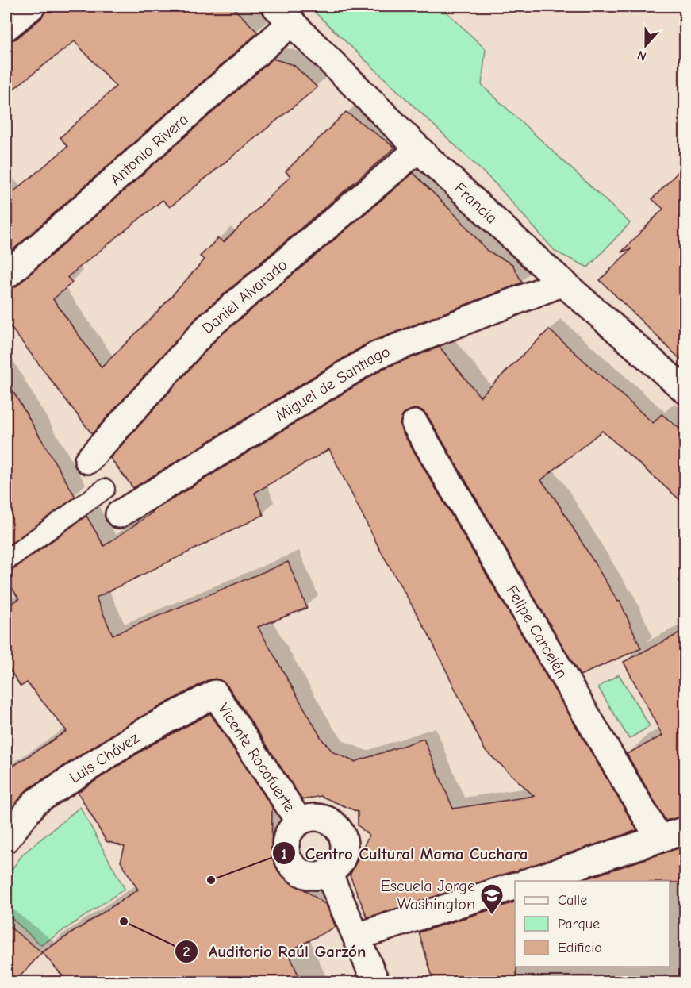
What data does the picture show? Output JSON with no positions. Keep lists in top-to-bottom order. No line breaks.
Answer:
{"streets":{"street":["Antonio Rivera","Francia","Daniel Alvarado","Miguel de Santiago","Felipe Carcelén","Luis Chávez","Vicente Rocafuerte"]},"crossings":[["Antonio Rivera","Francia"],["Francia","Daniel Alvarado"],["Francia","Miguel de Santiago"],["Luis Chávez","Vicente Rocafuerte"]],"places":{"other":["Centro Cultural Mama Cuchara","Auditorio Raúl Garzón"],"school or university":["Escuela Jorge Washington"]},"legend":["Calle","Parque","Edificio"],"north":"bottom"}
